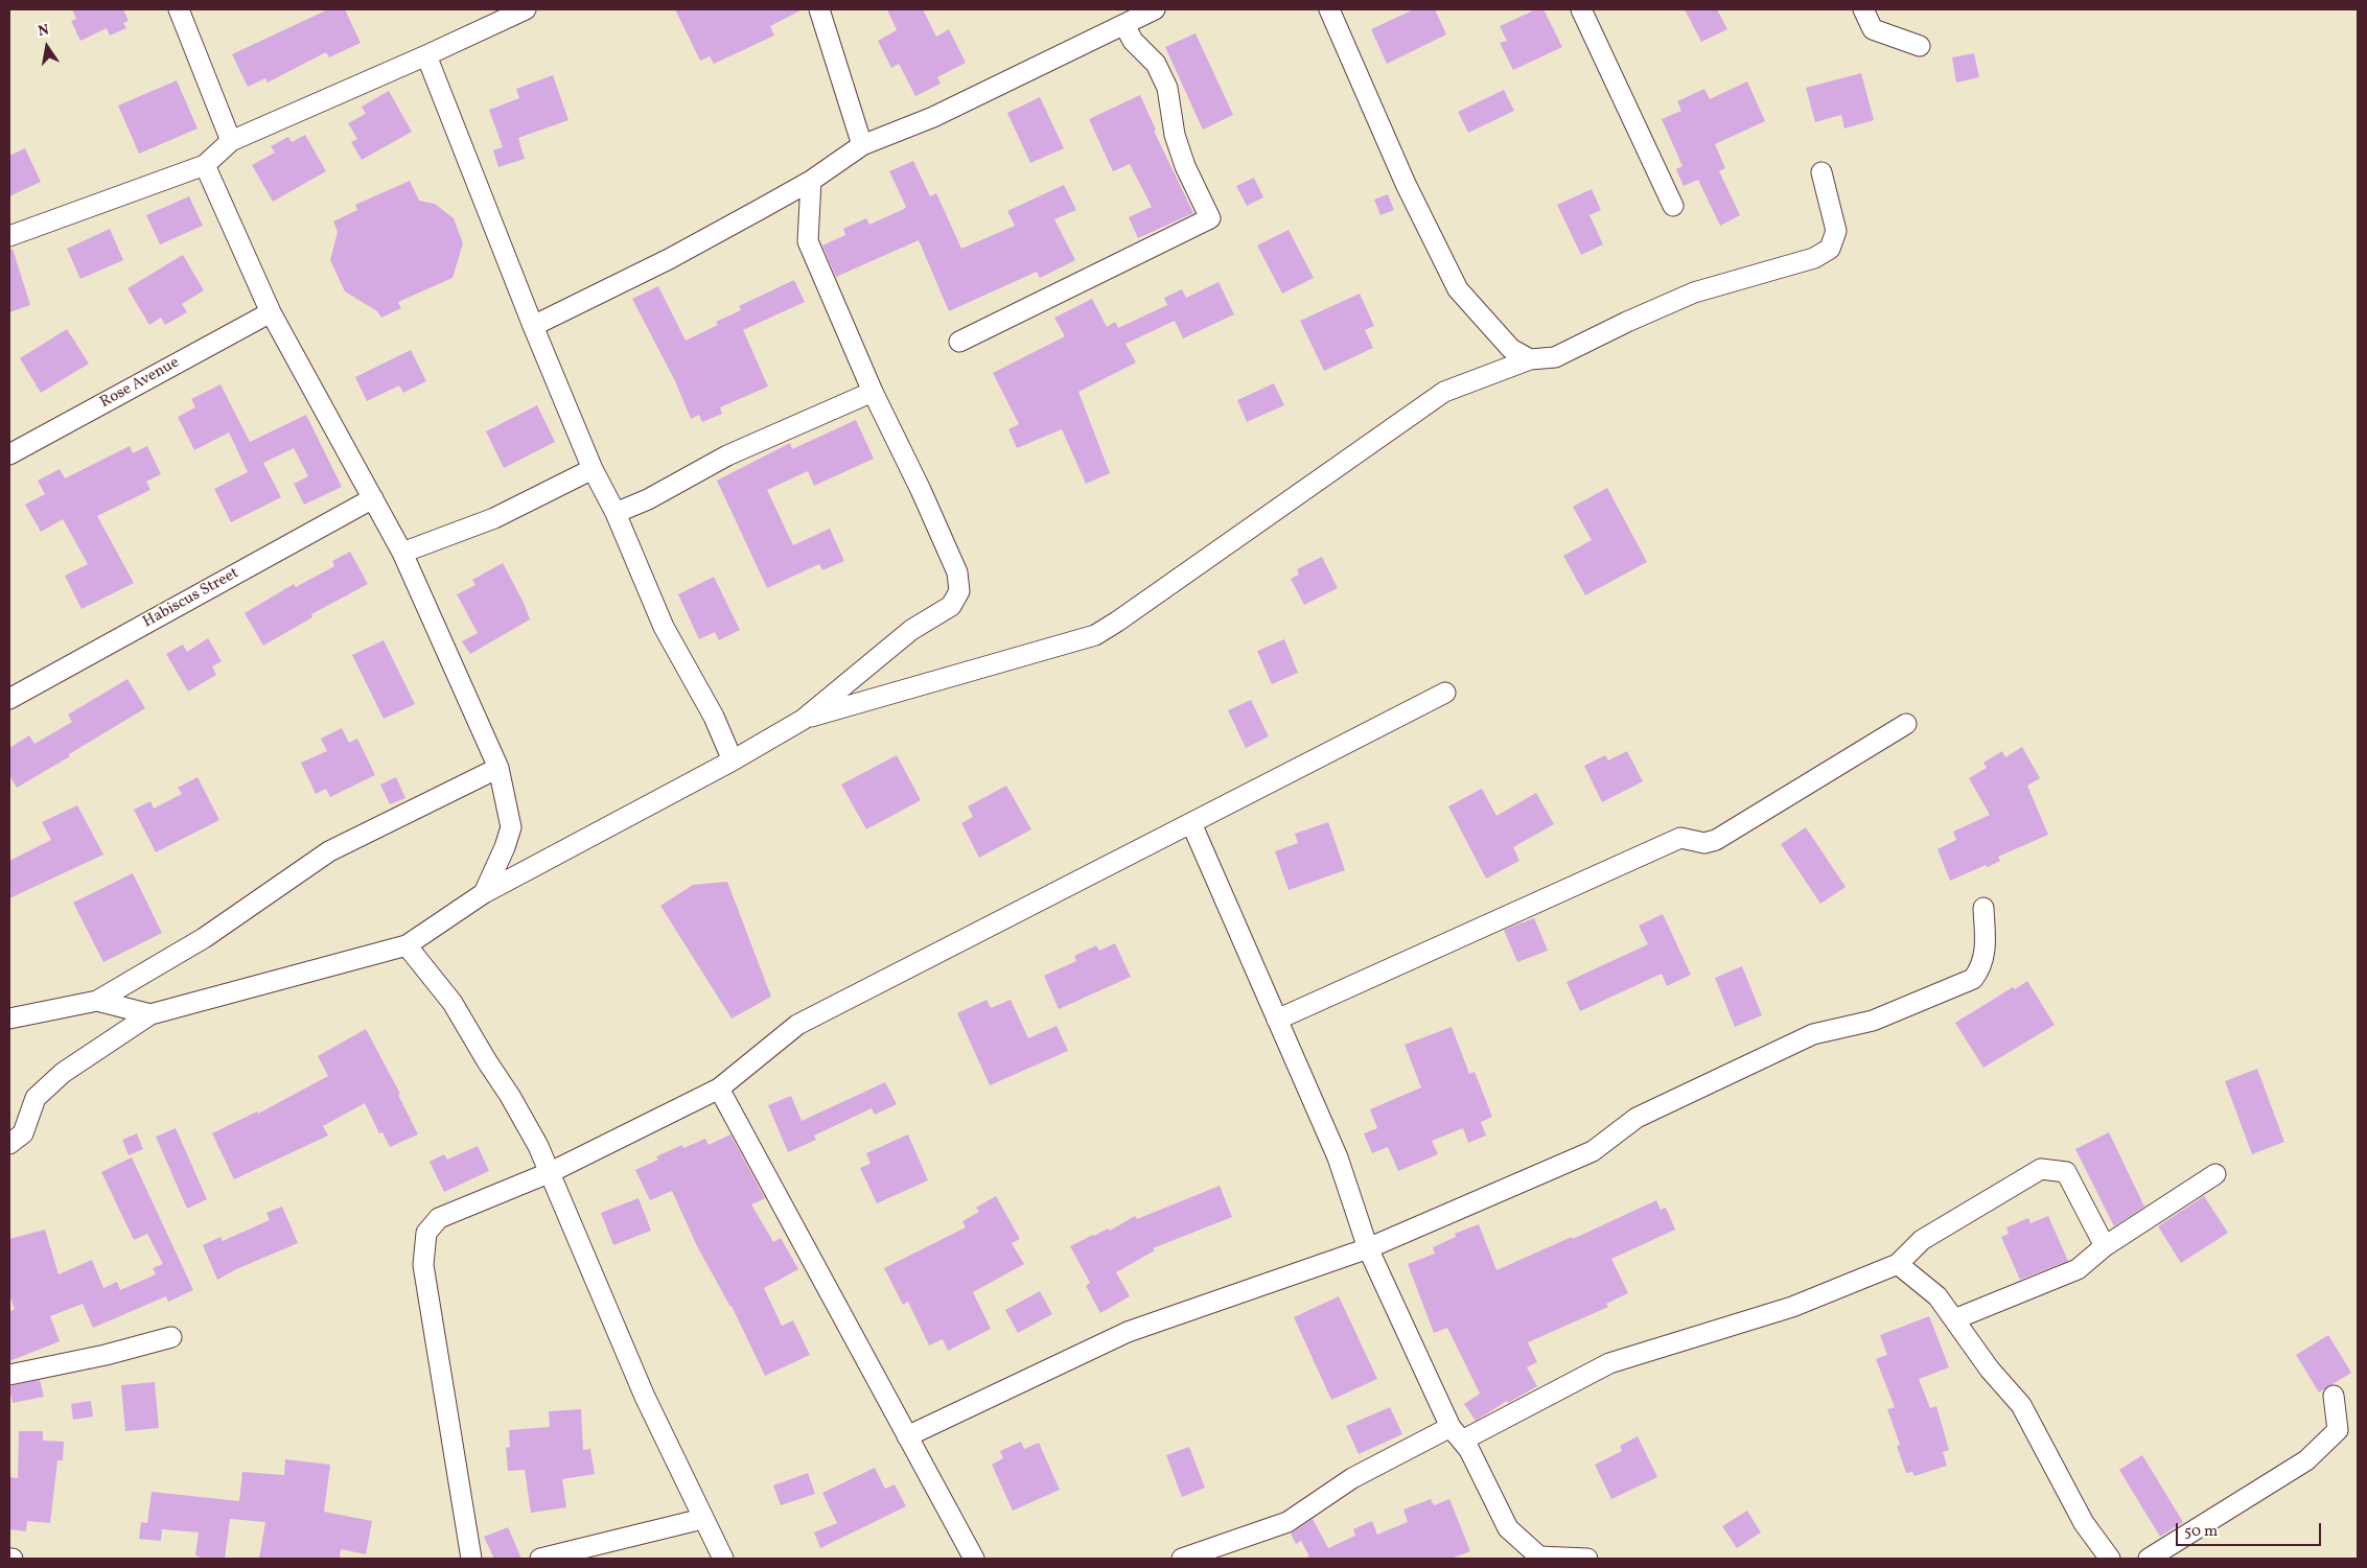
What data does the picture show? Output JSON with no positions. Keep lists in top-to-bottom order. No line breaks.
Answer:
{"streets":{"street":["Rose Avenue","Habiscus Street"]},"scale_bar":"50 m","north":"top"}
